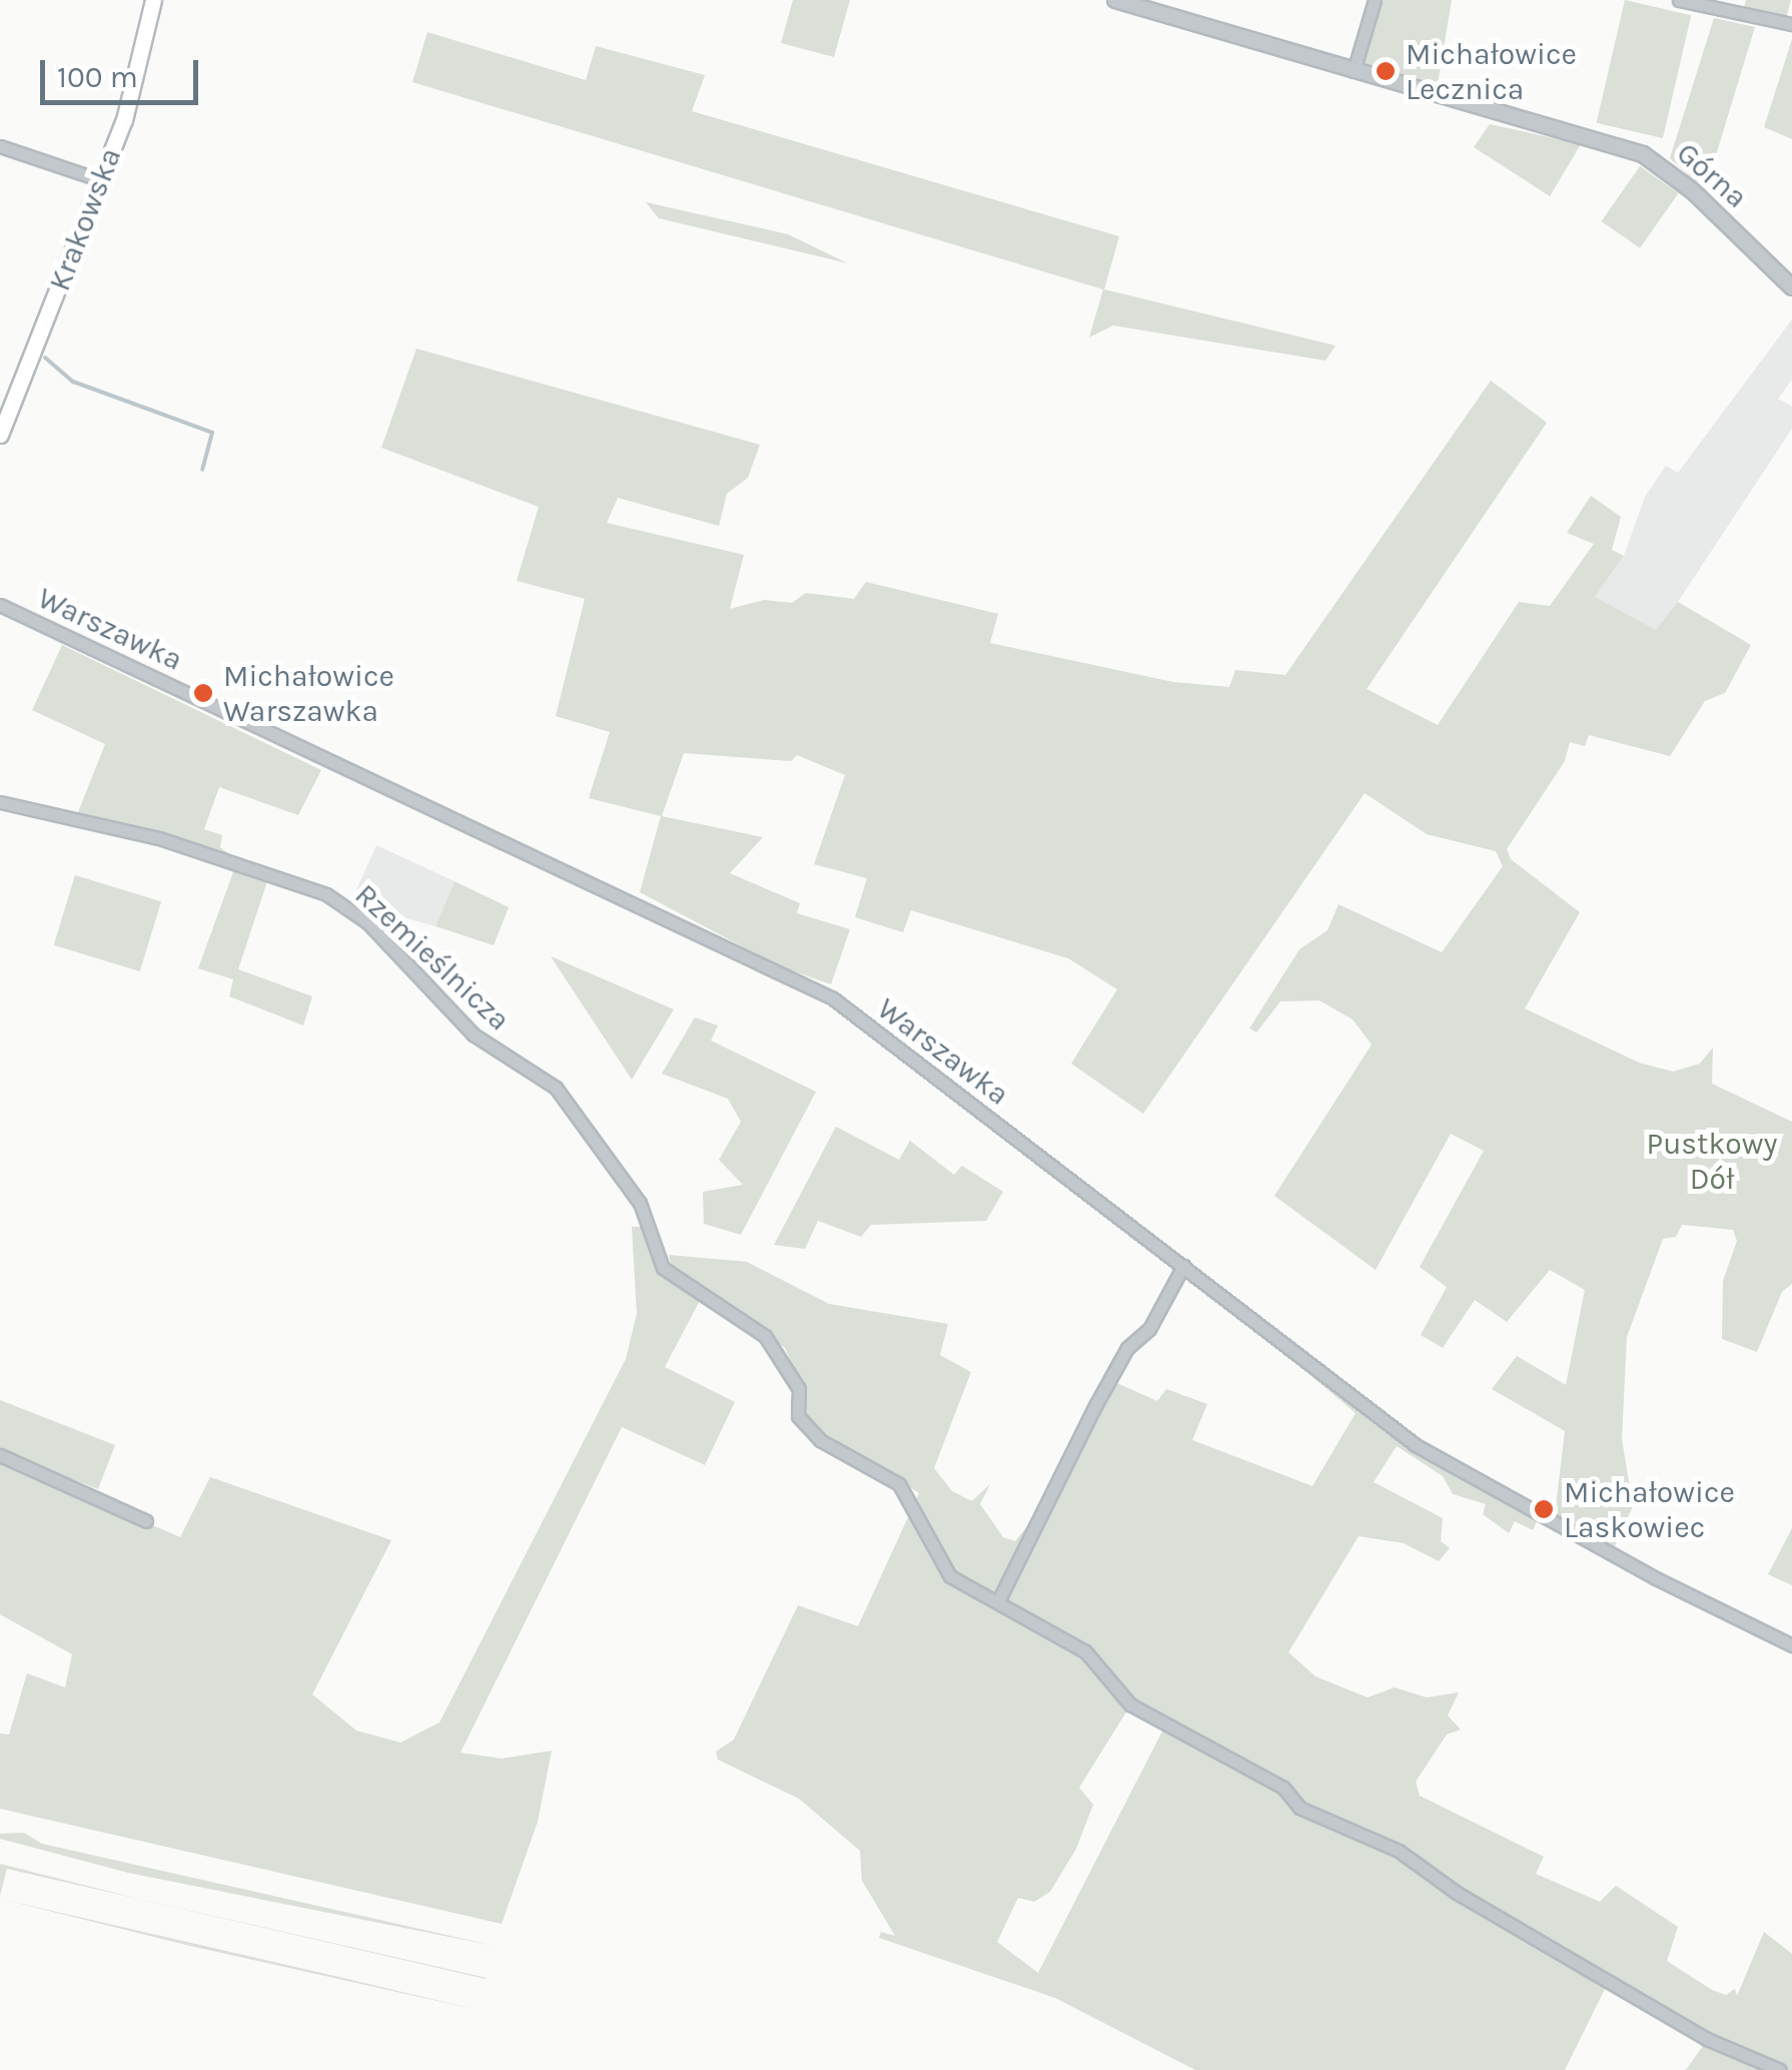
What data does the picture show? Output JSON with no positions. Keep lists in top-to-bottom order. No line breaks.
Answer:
{"streets":{"main road":["Krakowska"],"street":["Górna","Warszawka","Rzemieślnicza"]},"parks":["Pustkowy Dół"],"places":["Michałowice Lecznica","Michałowice Warszawka","Michałowice Laskowiec"],"scale_bar":"100 m"}
